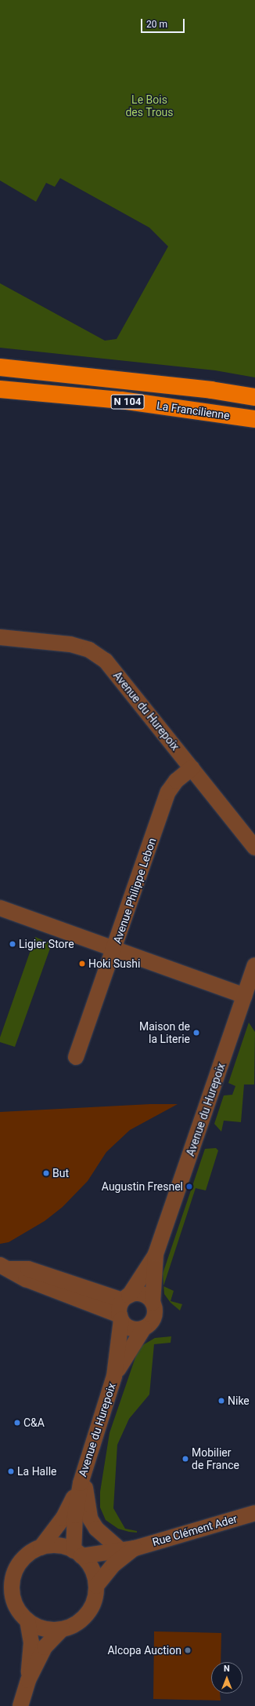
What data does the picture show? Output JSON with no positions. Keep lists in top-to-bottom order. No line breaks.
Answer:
{"streets":{"highway":["N 104","La Francilienne"],"street":["Avenue du Hurepoix","Avenue Philippe Lebon","Rue Clément Ader"]},"crossings":[["Avenue du Hurepoix","Avenue Philippe Lebon"],["Avenue du Hurepoix","Rue Clément Ader"]],"parks":["Le Bois des Trous"],"places":["Ligier Store","Hoki Sushi","Maison de la Literie","But","Augustin Fresnel","Nike","C&A","Mobilier de France","La Halle","Alcopa Auction"],"scale_bar":"20 m","north":"top"}
